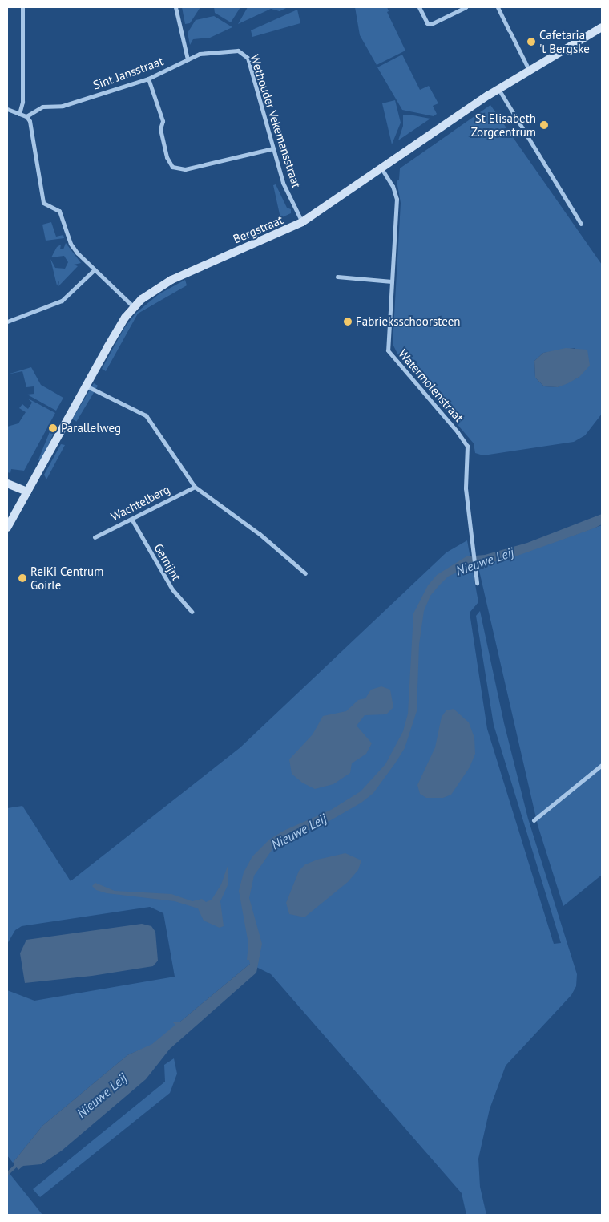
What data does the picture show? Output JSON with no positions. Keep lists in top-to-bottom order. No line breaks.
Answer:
{"streets":{"street":["Sint Jansstraat","Wethouder Vekemansstraat","Bergstraat","Watermolenstraat","Wachtelberg","Gemijnt"]},"crossings":[["Sint Jansstraat","Wethouder Vekemansstraat"],["Wethouder Vekemansstraat","Bergstraat"],["Bergstraat","Watermolenstraat"],["Wachtelberg","Gemijnt"]],"water":["Nieuwe Leij"],"places":["Cafetaria 't Bergske","St Elisabeth Zorgcentrum","Fabrieksschoorsteen","Parallelweg","ReiKi Centrum Goirle"]}
